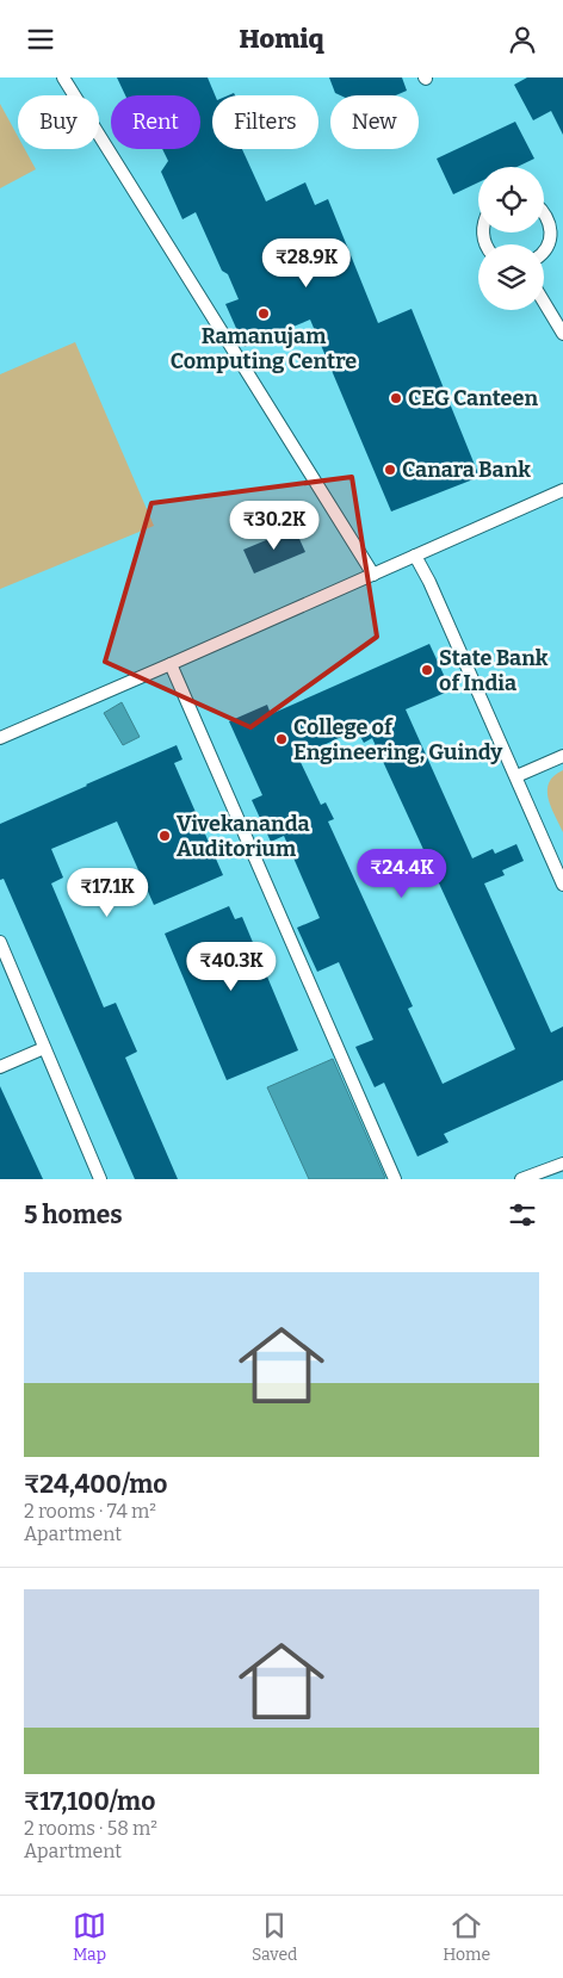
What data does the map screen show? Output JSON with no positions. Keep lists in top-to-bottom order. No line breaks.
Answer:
{"places":["Ramanujam Computing Centre","CEG Canteen","Canara Bank","State Bank of India","College of Engineering, Guindy","Vivekananda Auditorium"],"page":{"header":"Homiq","chip":["Buy","Rent","Filters","New"],"price":["₹28.9K","₹30.2K","₹24.4K","₹17.1K","₹40.3K"],"heading":"5 homes","list":[{"name":"₹24,400/mo","note":"2 rooms · 74 m² · Apartment"},{"name":"₹17,100/mo","note":"2 rooms · 58 m² · Apartment"}],"tabs":["Map","Saved","Home"]}}
